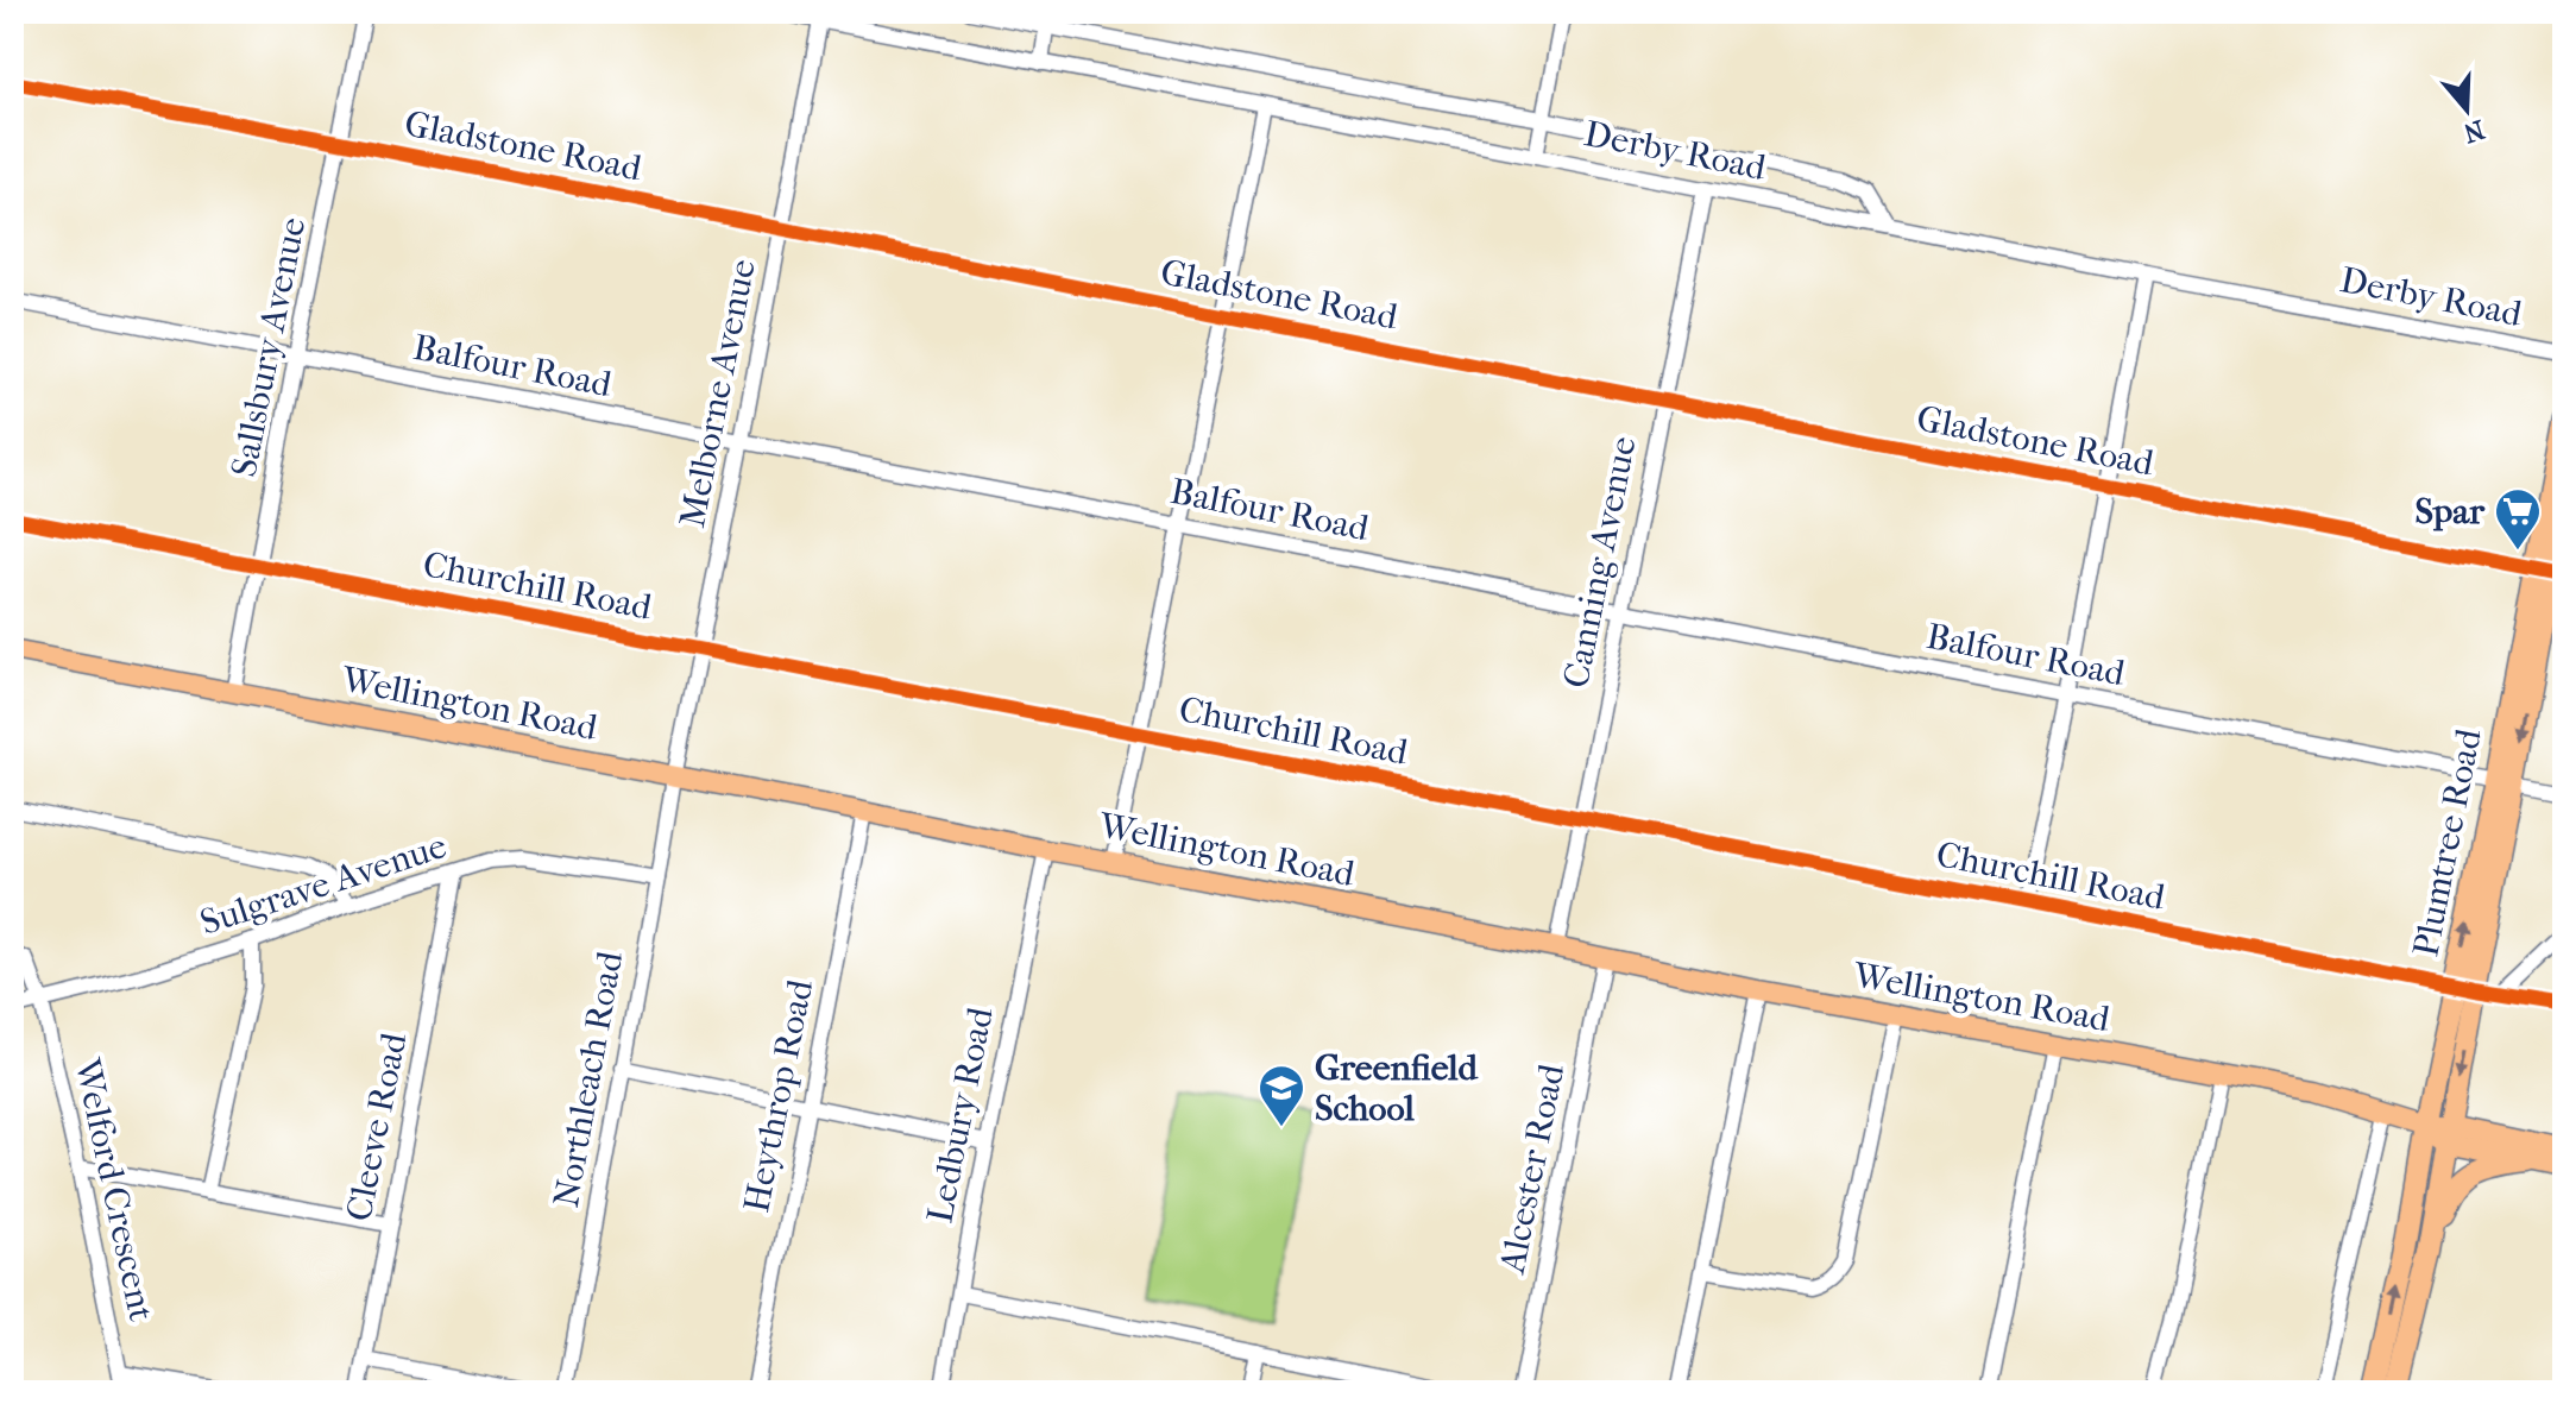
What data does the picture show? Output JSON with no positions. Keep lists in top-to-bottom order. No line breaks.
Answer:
{"streets":{"highway":["Plumtree Road"],"main road":["Wellington Road"],"street":["Gladstone Road","Derby Road","Sallsbury Avenue","Balfour Road","Melborne Avenue","Canning Avenue","Churchill Road","Sulgrave Avenue","Northleach Road","Heythrop Road","Ledbury Road","Cleeve Road","Alcester Road","Welford Crescent"]},"crossings":[["Gladstone Road","Sallsbury Avenue"],["Gladstone Road","Melborne Avenue"],["Gladstone Road","Canning Avenue"],["Gladstone Road","Plumtree Road"],["Derby Road","Melborne Avenue"],["Derby Road","Canning Avenue"],["Sallsbury Avenue","Balfour Road"],["Sallsbury Avenue","Churchill Road"],["Sallsbury Avenue","Wellington Road"],["Balfour Road","Melborne Avenue"],["Balfour Road","Canning Avenue"],["Balfour Road","Plumtree Road"],["Melborne Avenue","Churchill Road"],["Melborne Avenue","Wellington Road"],["Melborne Avenue","Northleach Road"],["Canning Avenue","Churchill Road"],["Canning Avenue","Wellington Road"],["Churchill Road","Plumtree Road"],["Wellington Road","Plumtree Road"],["Wellington Road","Northleach Road"],["Wellington Road","Heythrop Road"],["Wellington Road","Ledbury Road"],["Wellington Road","Alcester Road"],["Sulgrave Avenue","Northleach Road"],["Sulgrave Avenue","Cleeve Road"],["Sulgrave Avenue","Welford Crescent"]],"places":{"supermarket":["Spar"],"school or university":["Greenfield School"]},"north":"bottom"}
